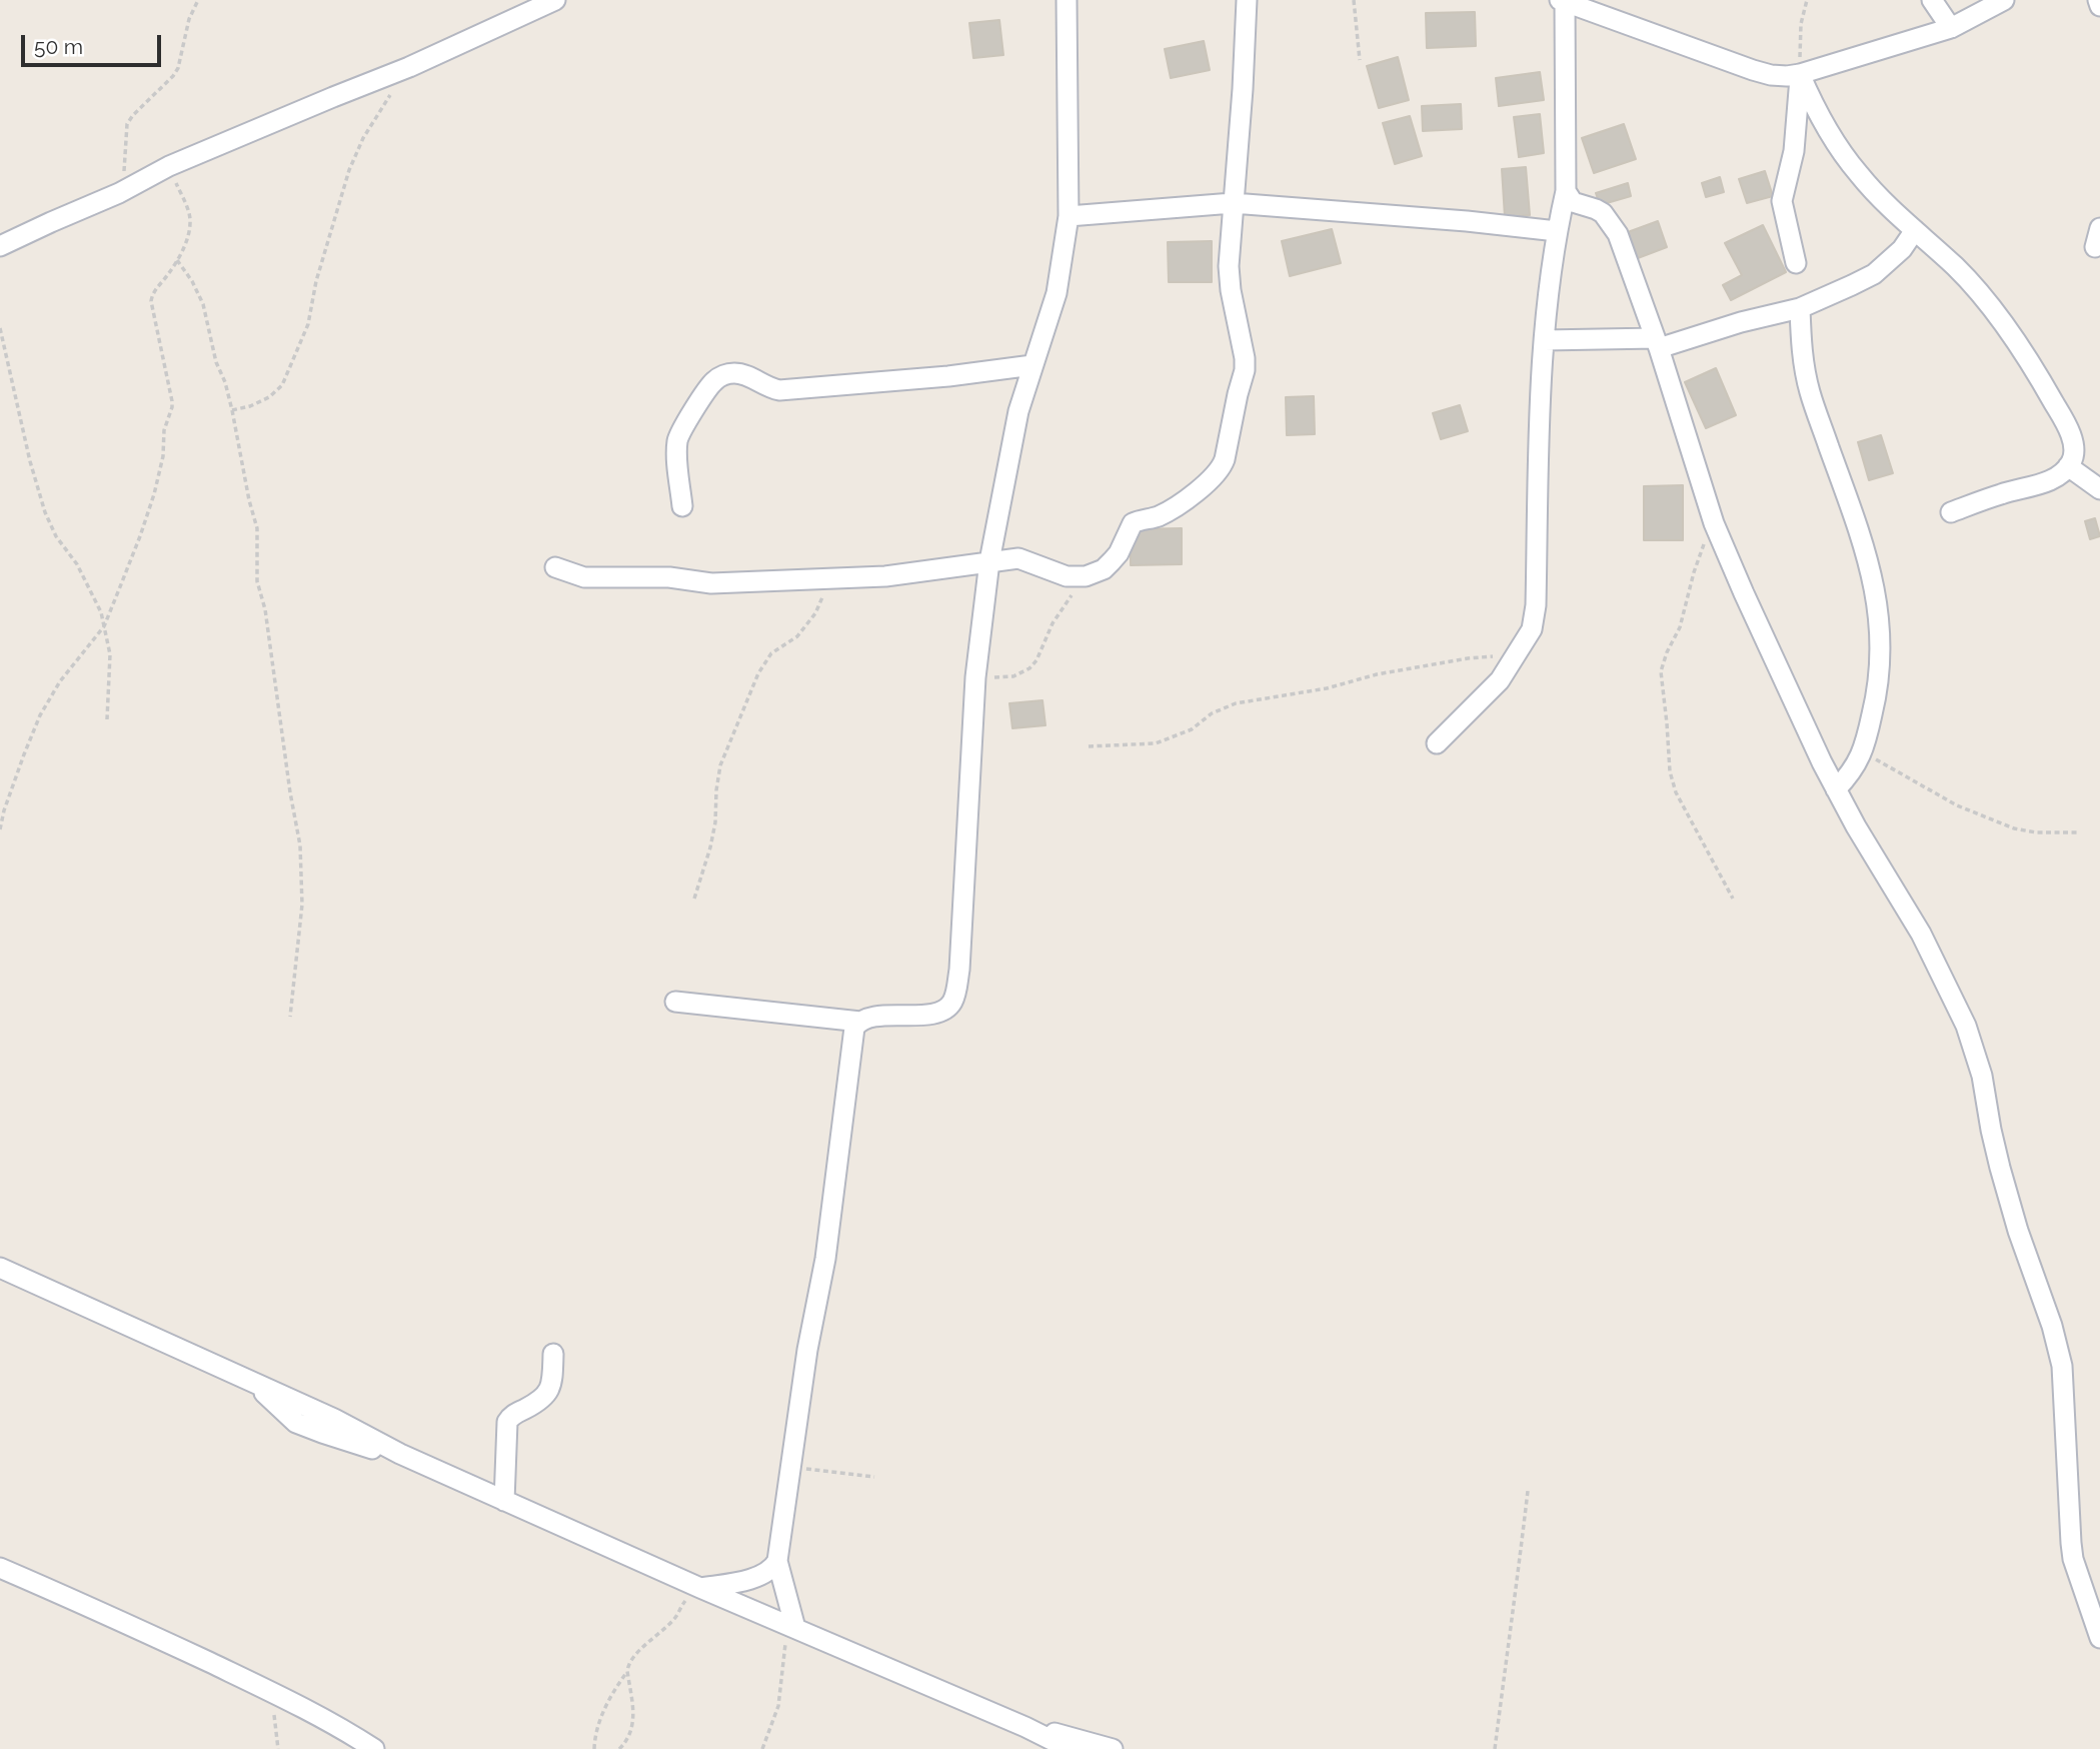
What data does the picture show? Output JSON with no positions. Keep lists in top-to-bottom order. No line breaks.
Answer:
{"scale_bar":"50 m"}
